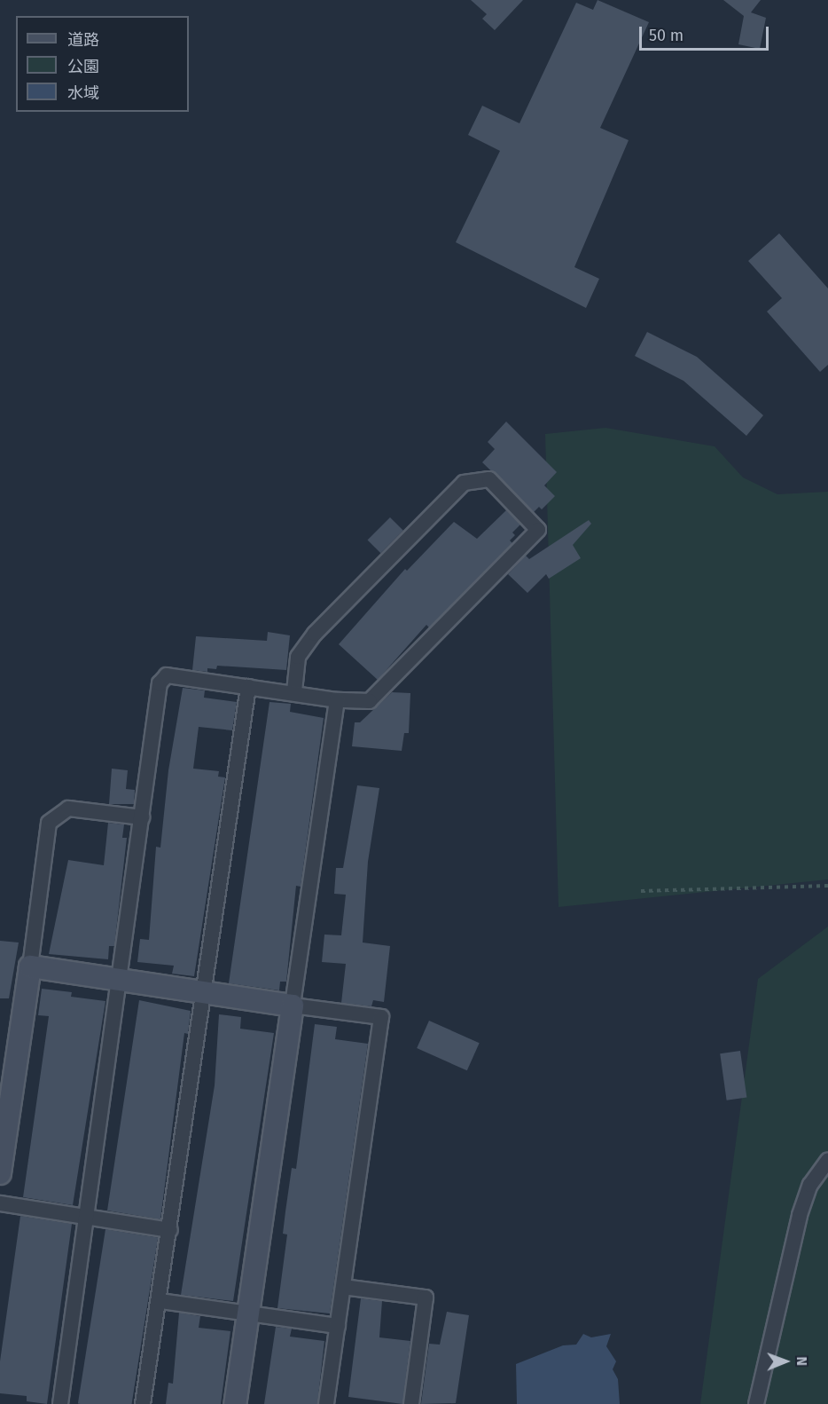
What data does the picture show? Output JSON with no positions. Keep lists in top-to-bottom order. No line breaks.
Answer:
{"legend":["道路","公園","水域"],"scale_bar":"50 m","north":"right"}
